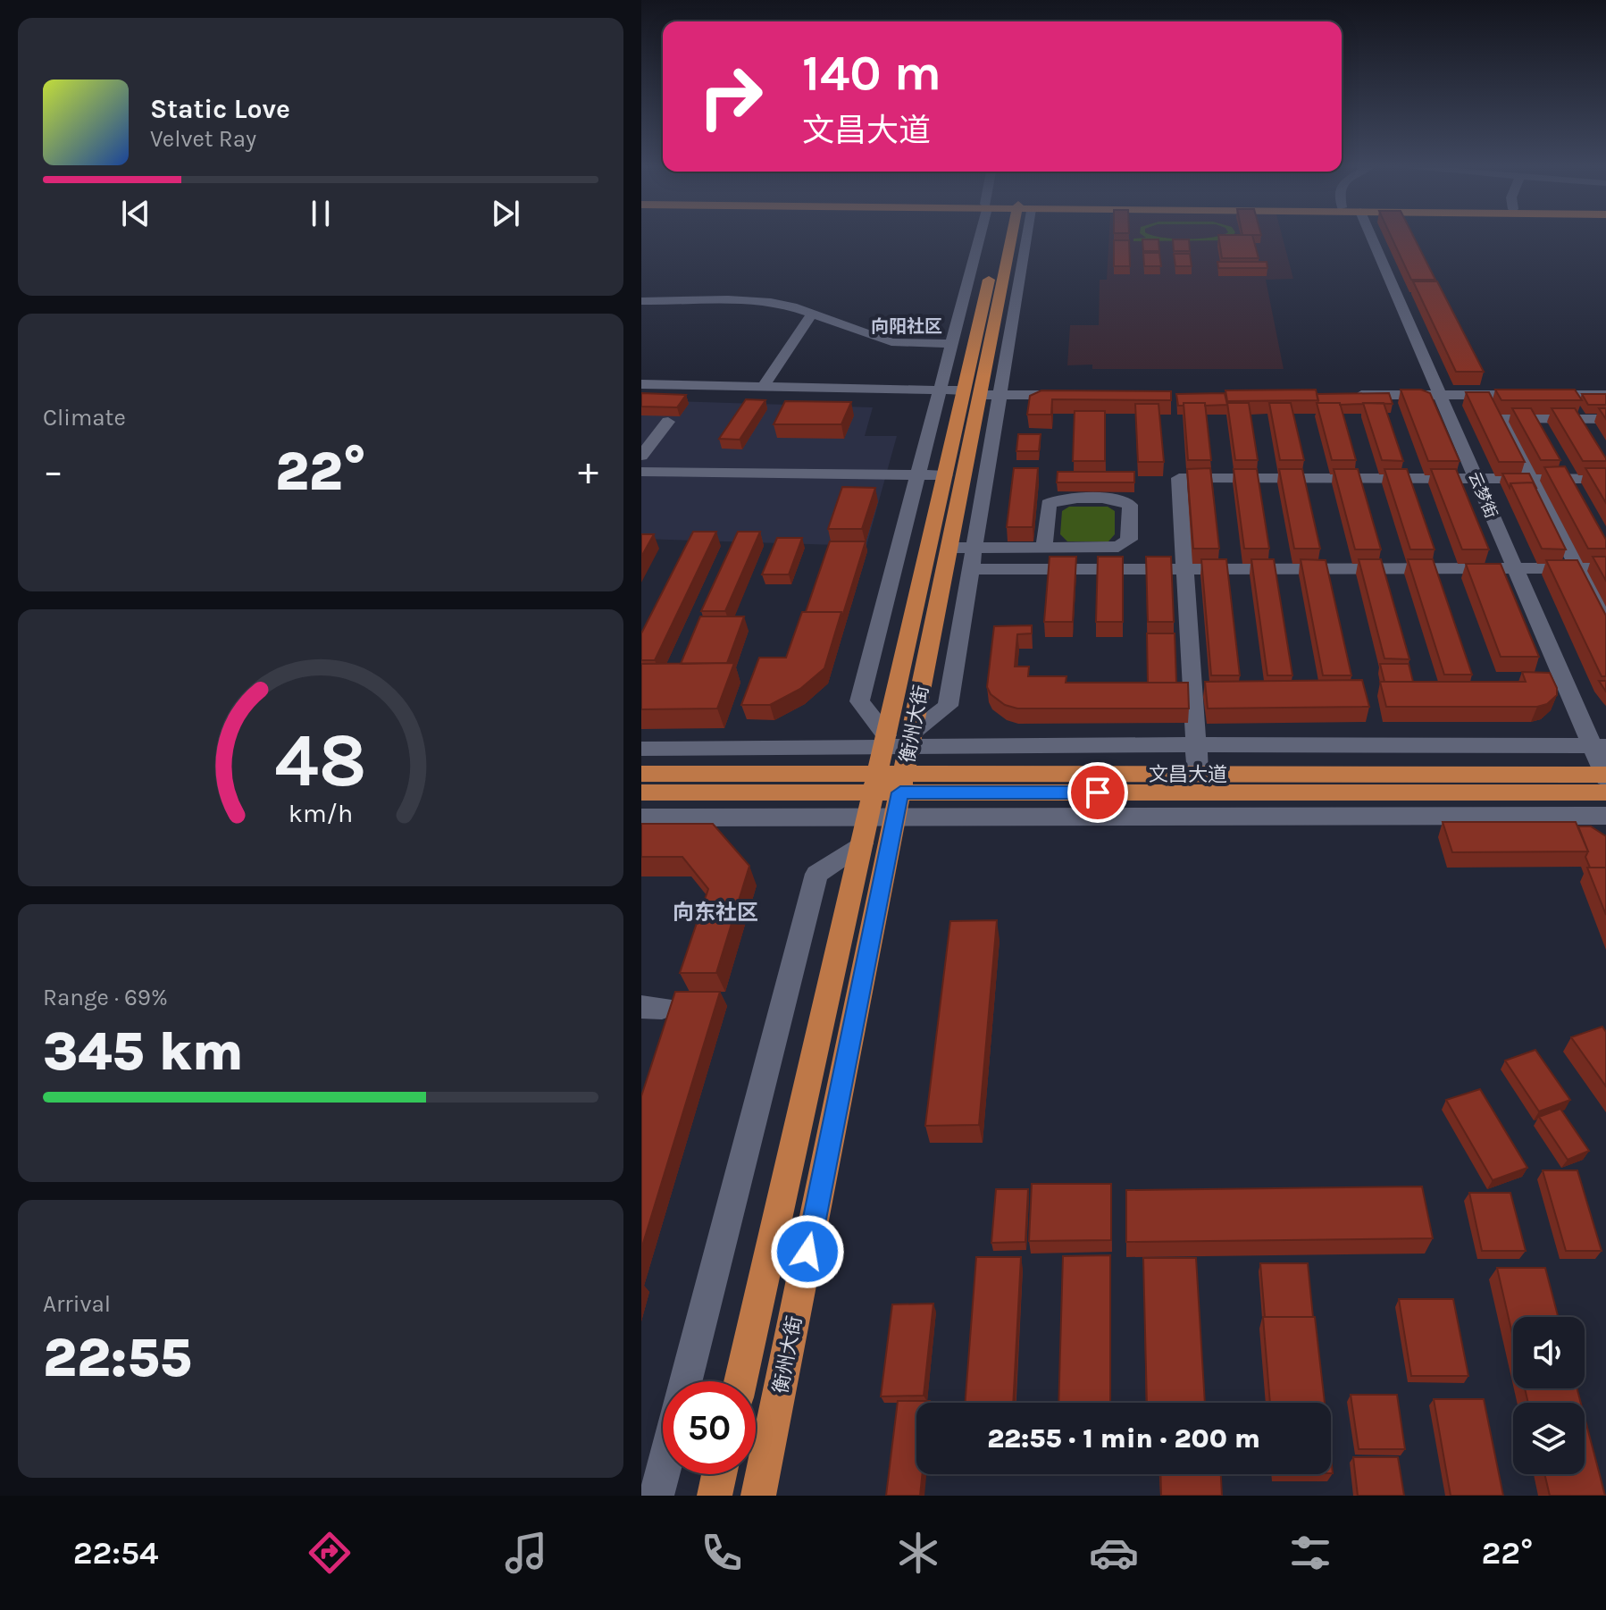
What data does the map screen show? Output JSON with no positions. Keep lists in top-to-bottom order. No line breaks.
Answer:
{"streets":{"main road":["衡州大街","文昌大道"],"street":["云梦街"]},"crossings":[["云梦街","文昌大道"],["衡州大街","文昌大道"]],"districts":["向阳社区","向东社区"],"page":{"turn":["140 m","文昌大道"],"song":["Static Love","Velvet Ray"],"tile":["Climate",["Range · 69%","345 km"],["Arrival","22:55"]],"heat":["−","22°","+"],"limit":"50","trip":"22:55 · 1 min · 200 m","tabs":["22:54","22°"],"gauge":["48","km/h"]}}
